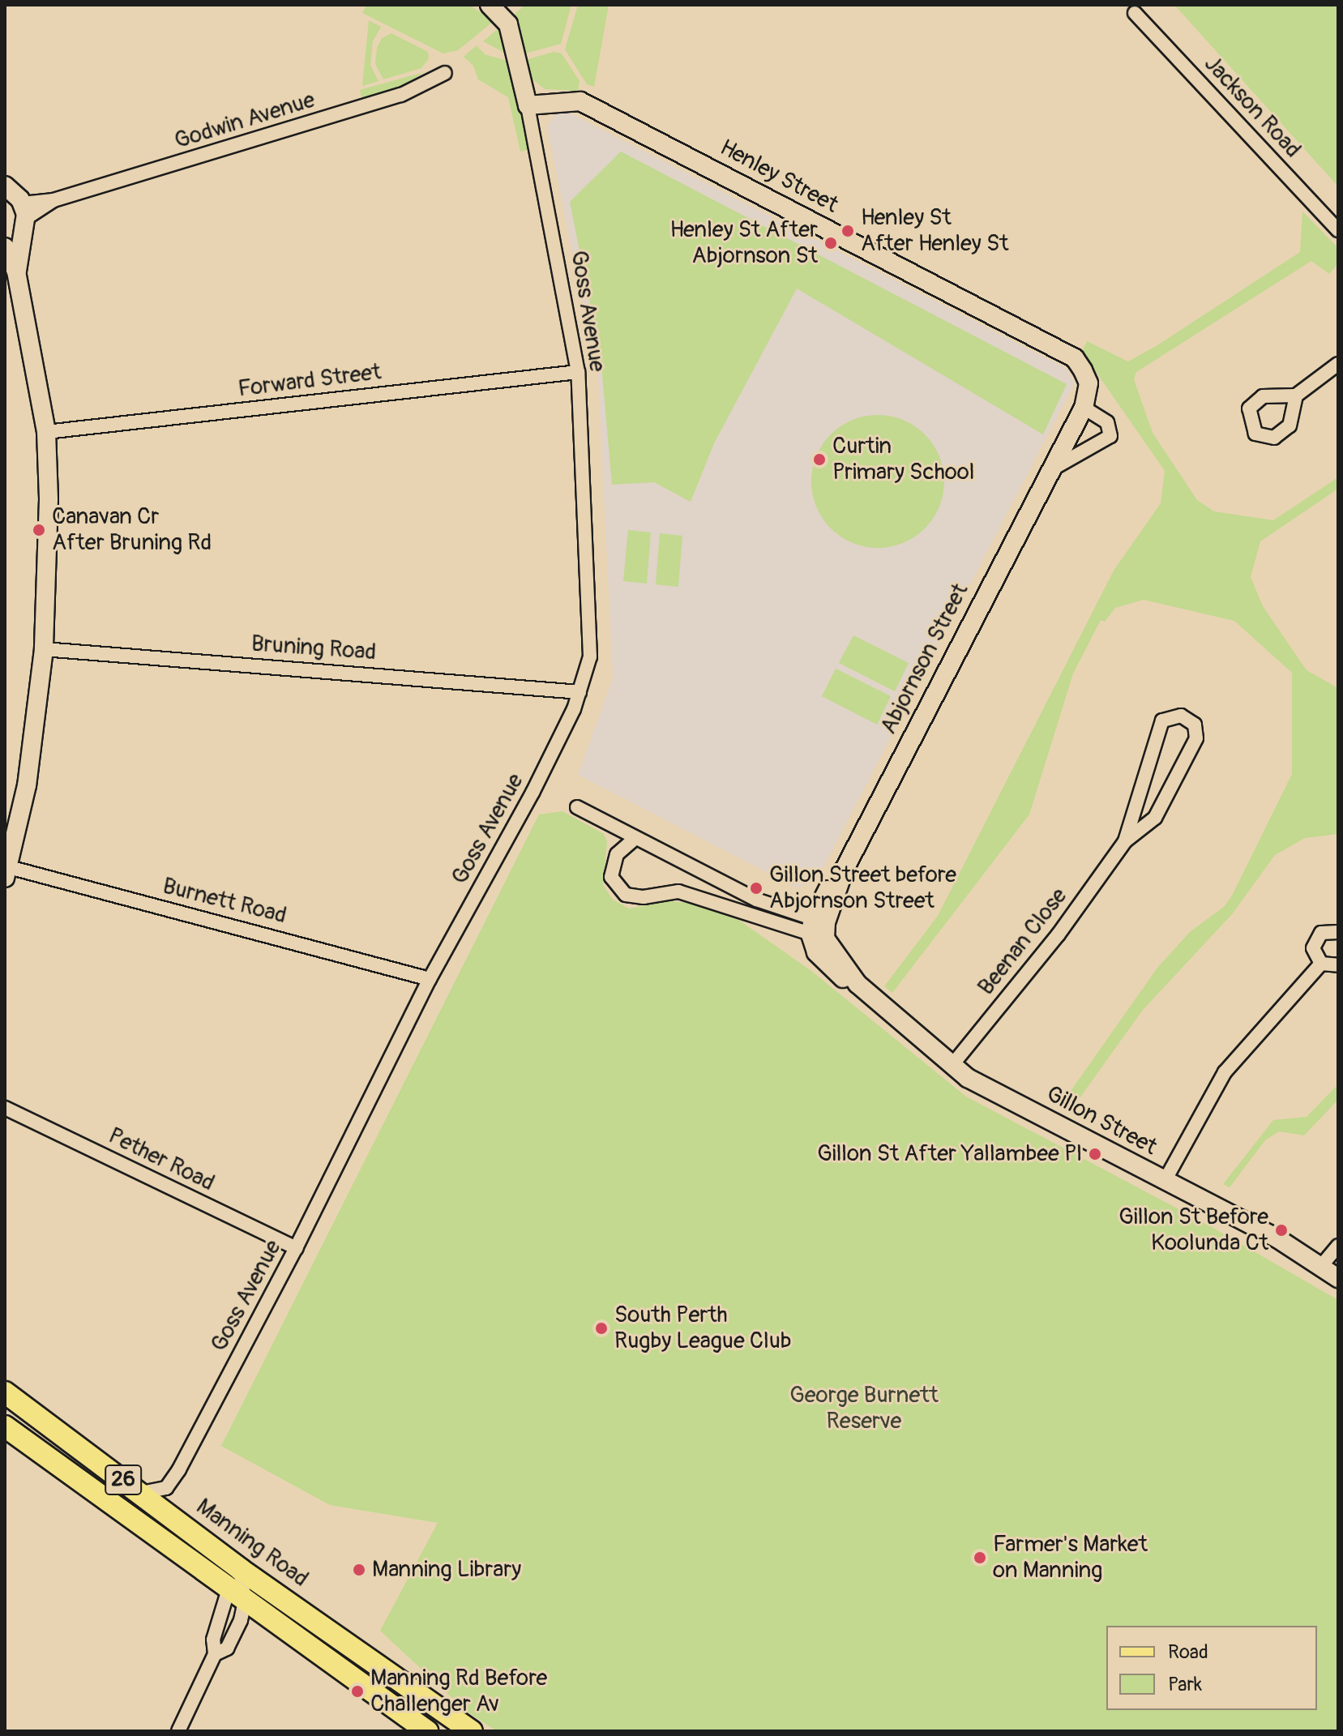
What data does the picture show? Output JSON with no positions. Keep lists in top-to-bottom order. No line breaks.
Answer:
{"streets":{"main road":["26","Manning Road"],"street":["Jackson Road","Godwin Avenue","Henley Street","Goss Avenue","Forward Street","Bruning Road","Abjornson Street","Burnett Road","Beenan Close","Gillon Street","Pether Road"]},"crossings":[["Henley Street","Goss Avenue"],["Henley Street","Abjornson Street"],["Goss Avenue","Forward Street"],["Goss Avenue","Bruning Road"],["Goss Avenue","Burnett Road"],["Goss Avenue","Pether Road"],["Goss Avenue","Manning Road"],["Abjornson Street","Gillon Street"],["Beenan Close","Gillon Street"]],"parks":["George Burnett Reserve"],"places":["Henley St After Henley St","Henley St After Abjornson St","Curtin Primary School","Canavan Cr After Bruning Rd","Gillon Street before Abjornson Street","Gillon St After Yallambee Pl","Gillon St Before Koolunda Ct","South Perth Rugby League Club","Farmer's Market on Manning","Manning Library","Manning Rd Before Challenger Av"],"legend":["Road","Park"]}
